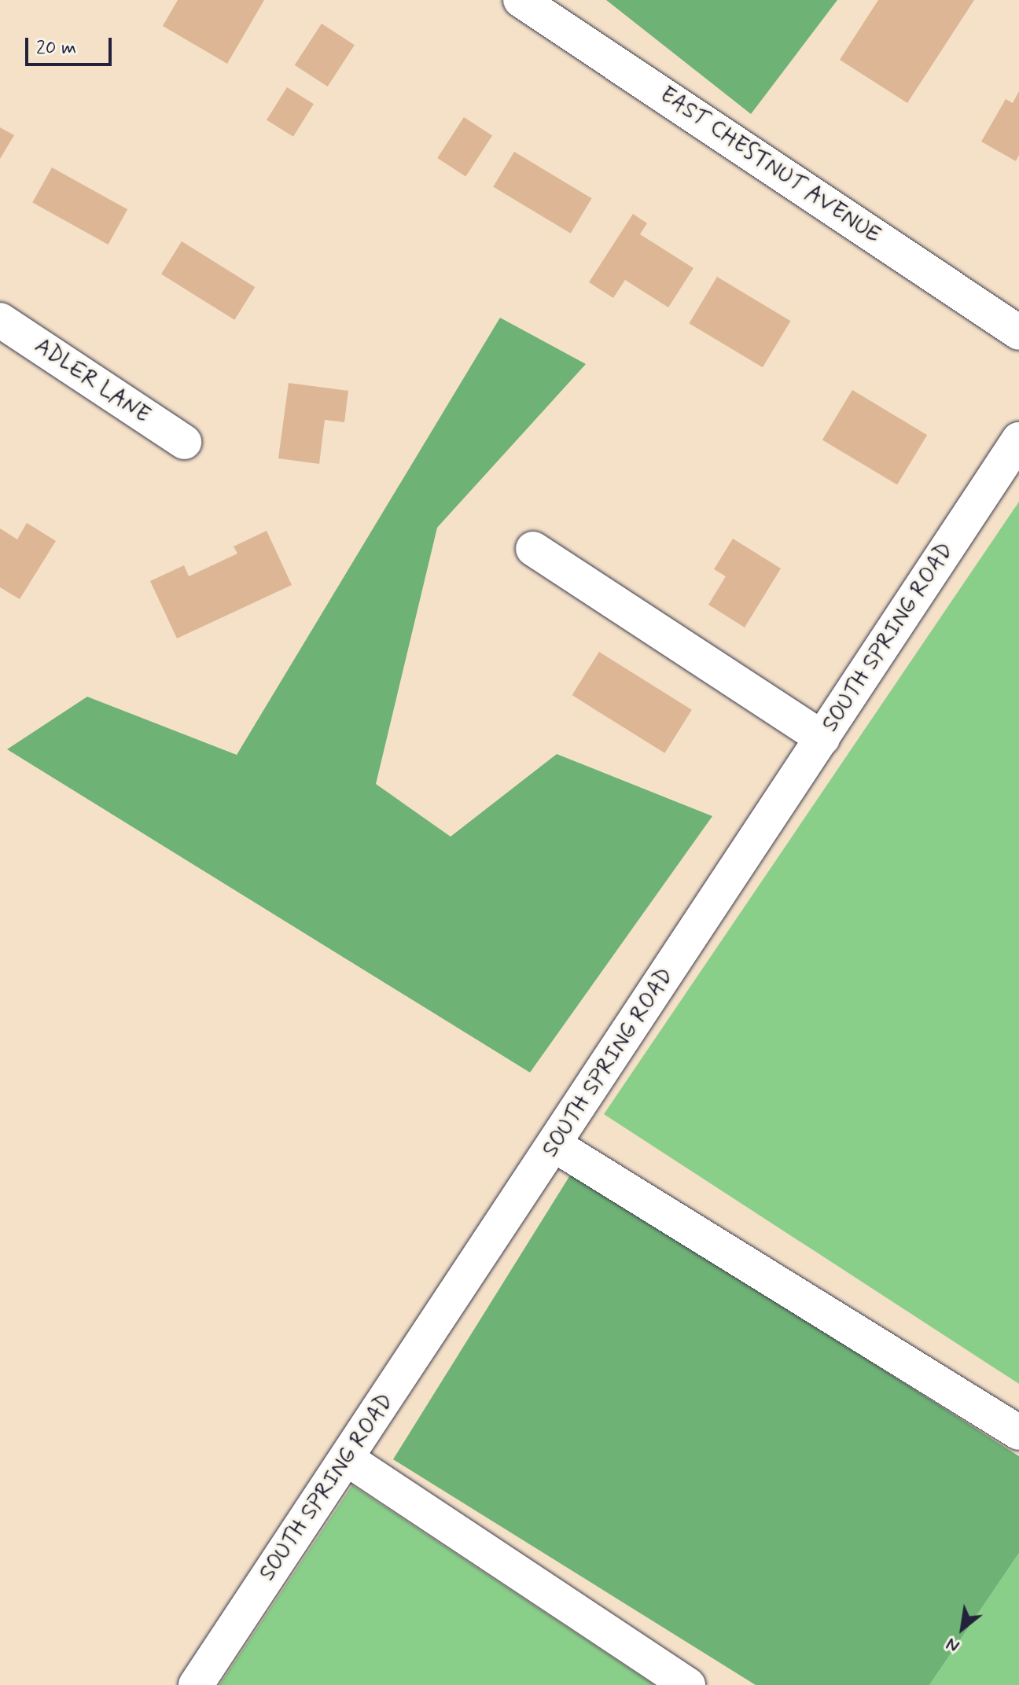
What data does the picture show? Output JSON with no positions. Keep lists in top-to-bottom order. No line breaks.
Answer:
{"streets":{"street":["EAST CHESTNUT AVENUE","ADLER LANE","SOUTH SPRING ROAD"]},"scale_bar":"20 m","north":"bottom left"}
